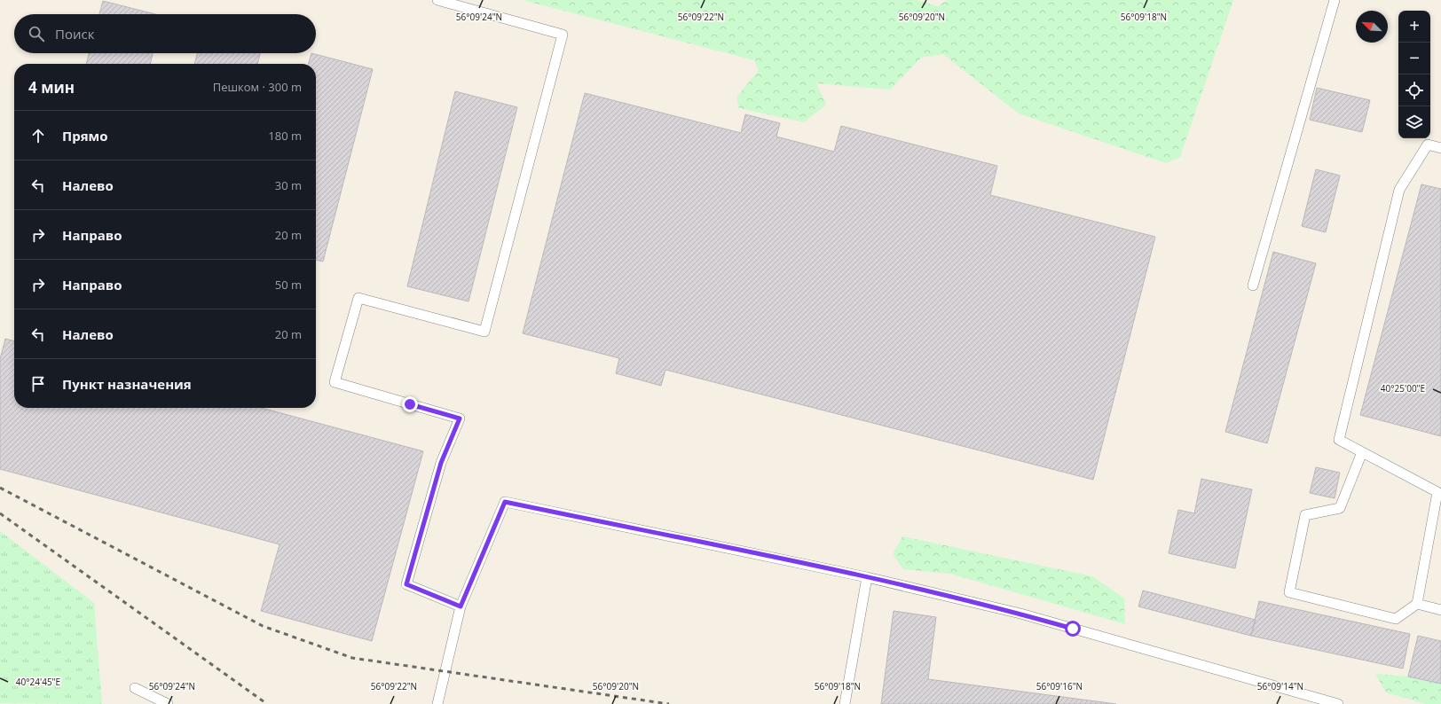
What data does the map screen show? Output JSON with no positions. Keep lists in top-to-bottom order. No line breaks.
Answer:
{"north":"top left","page":{"map_buttons":["+","−"],"search":"Поиск","heading":["4 мин","Пешком · 300 m"],"list":[["Прямо","180 m"],["Налево","30 m"],["Направо","20 m"],["Направо","50 m"],["Налево","20 m"],"Пункт назначения"]},"coordinates":["56°09'24\"N","56°09'22\"N","56°09'20\"N","56°09'18\"N","40°25'00\"E","40°24'45\"E","56°09'16\"N","56°09'14\"N"]}
